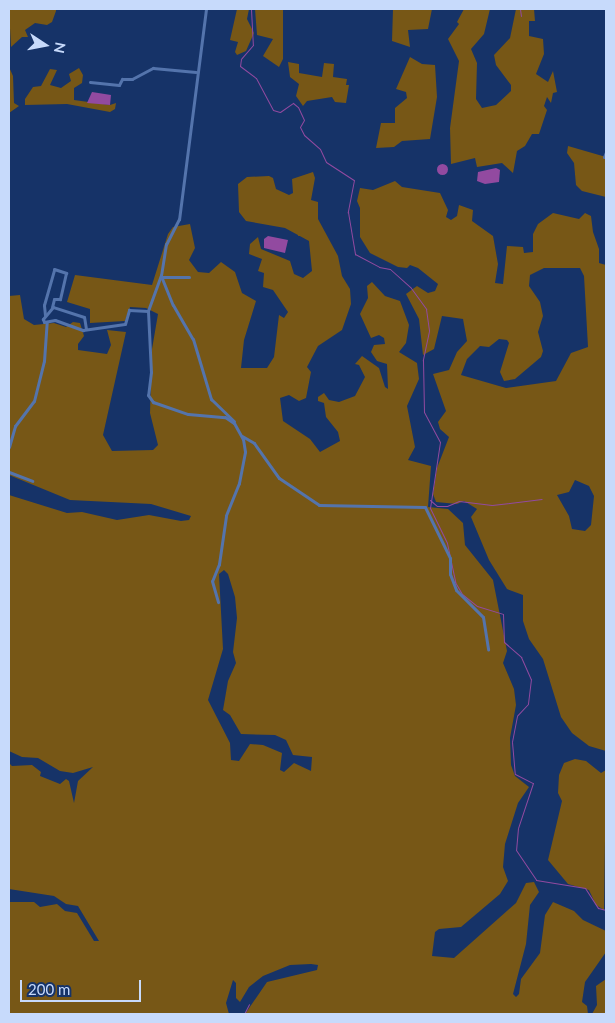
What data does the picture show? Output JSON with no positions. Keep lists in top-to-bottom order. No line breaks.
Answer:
{"scale_bar":"200 m","north":"right"}
